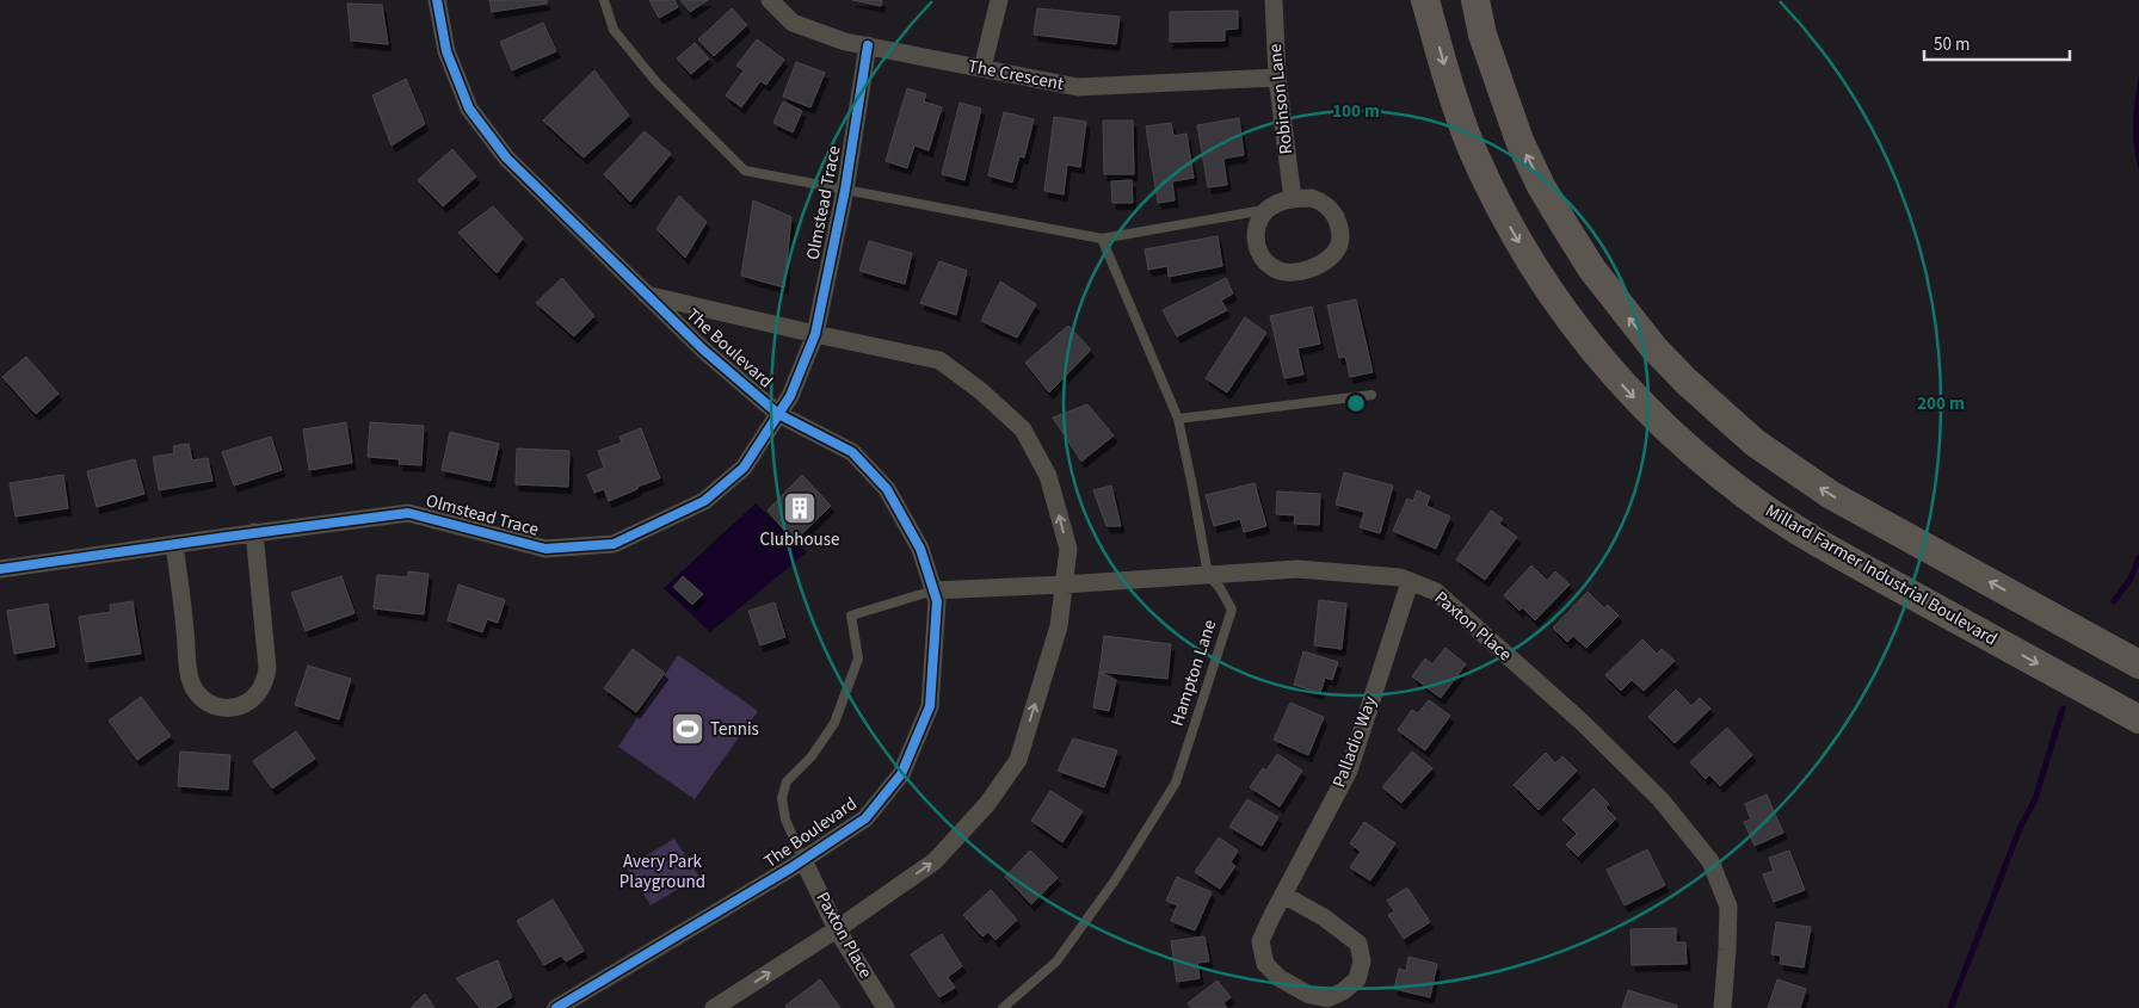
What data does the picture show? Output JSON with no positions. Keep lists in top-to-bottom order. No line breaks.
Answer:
{"streets":{"main road":["Millard Farmer Industrial Boulevard"],"street":["The Crescent","Robinson Lane","Olmstead Trace","The Boulevard","Paxton Place","Palladio Way"],"lane":["Hampton Lane"]},"crossings":[["The Crescent","Robinson Lane"],["The Crescent","Olmstead Trace"],["Olmstead Trace","The Boulevard"],["The Boulevard","Paxton Place"],["Paxton Place","Hampton Lane"],["Paxton Place","Palladio Way"]],"parks":["Avery Park Playground"],"places":{"building":["Clubhouse"],"sports":["Tennis"]},"scale_bar":"50 m","rings":["100 m","200 m"]}
